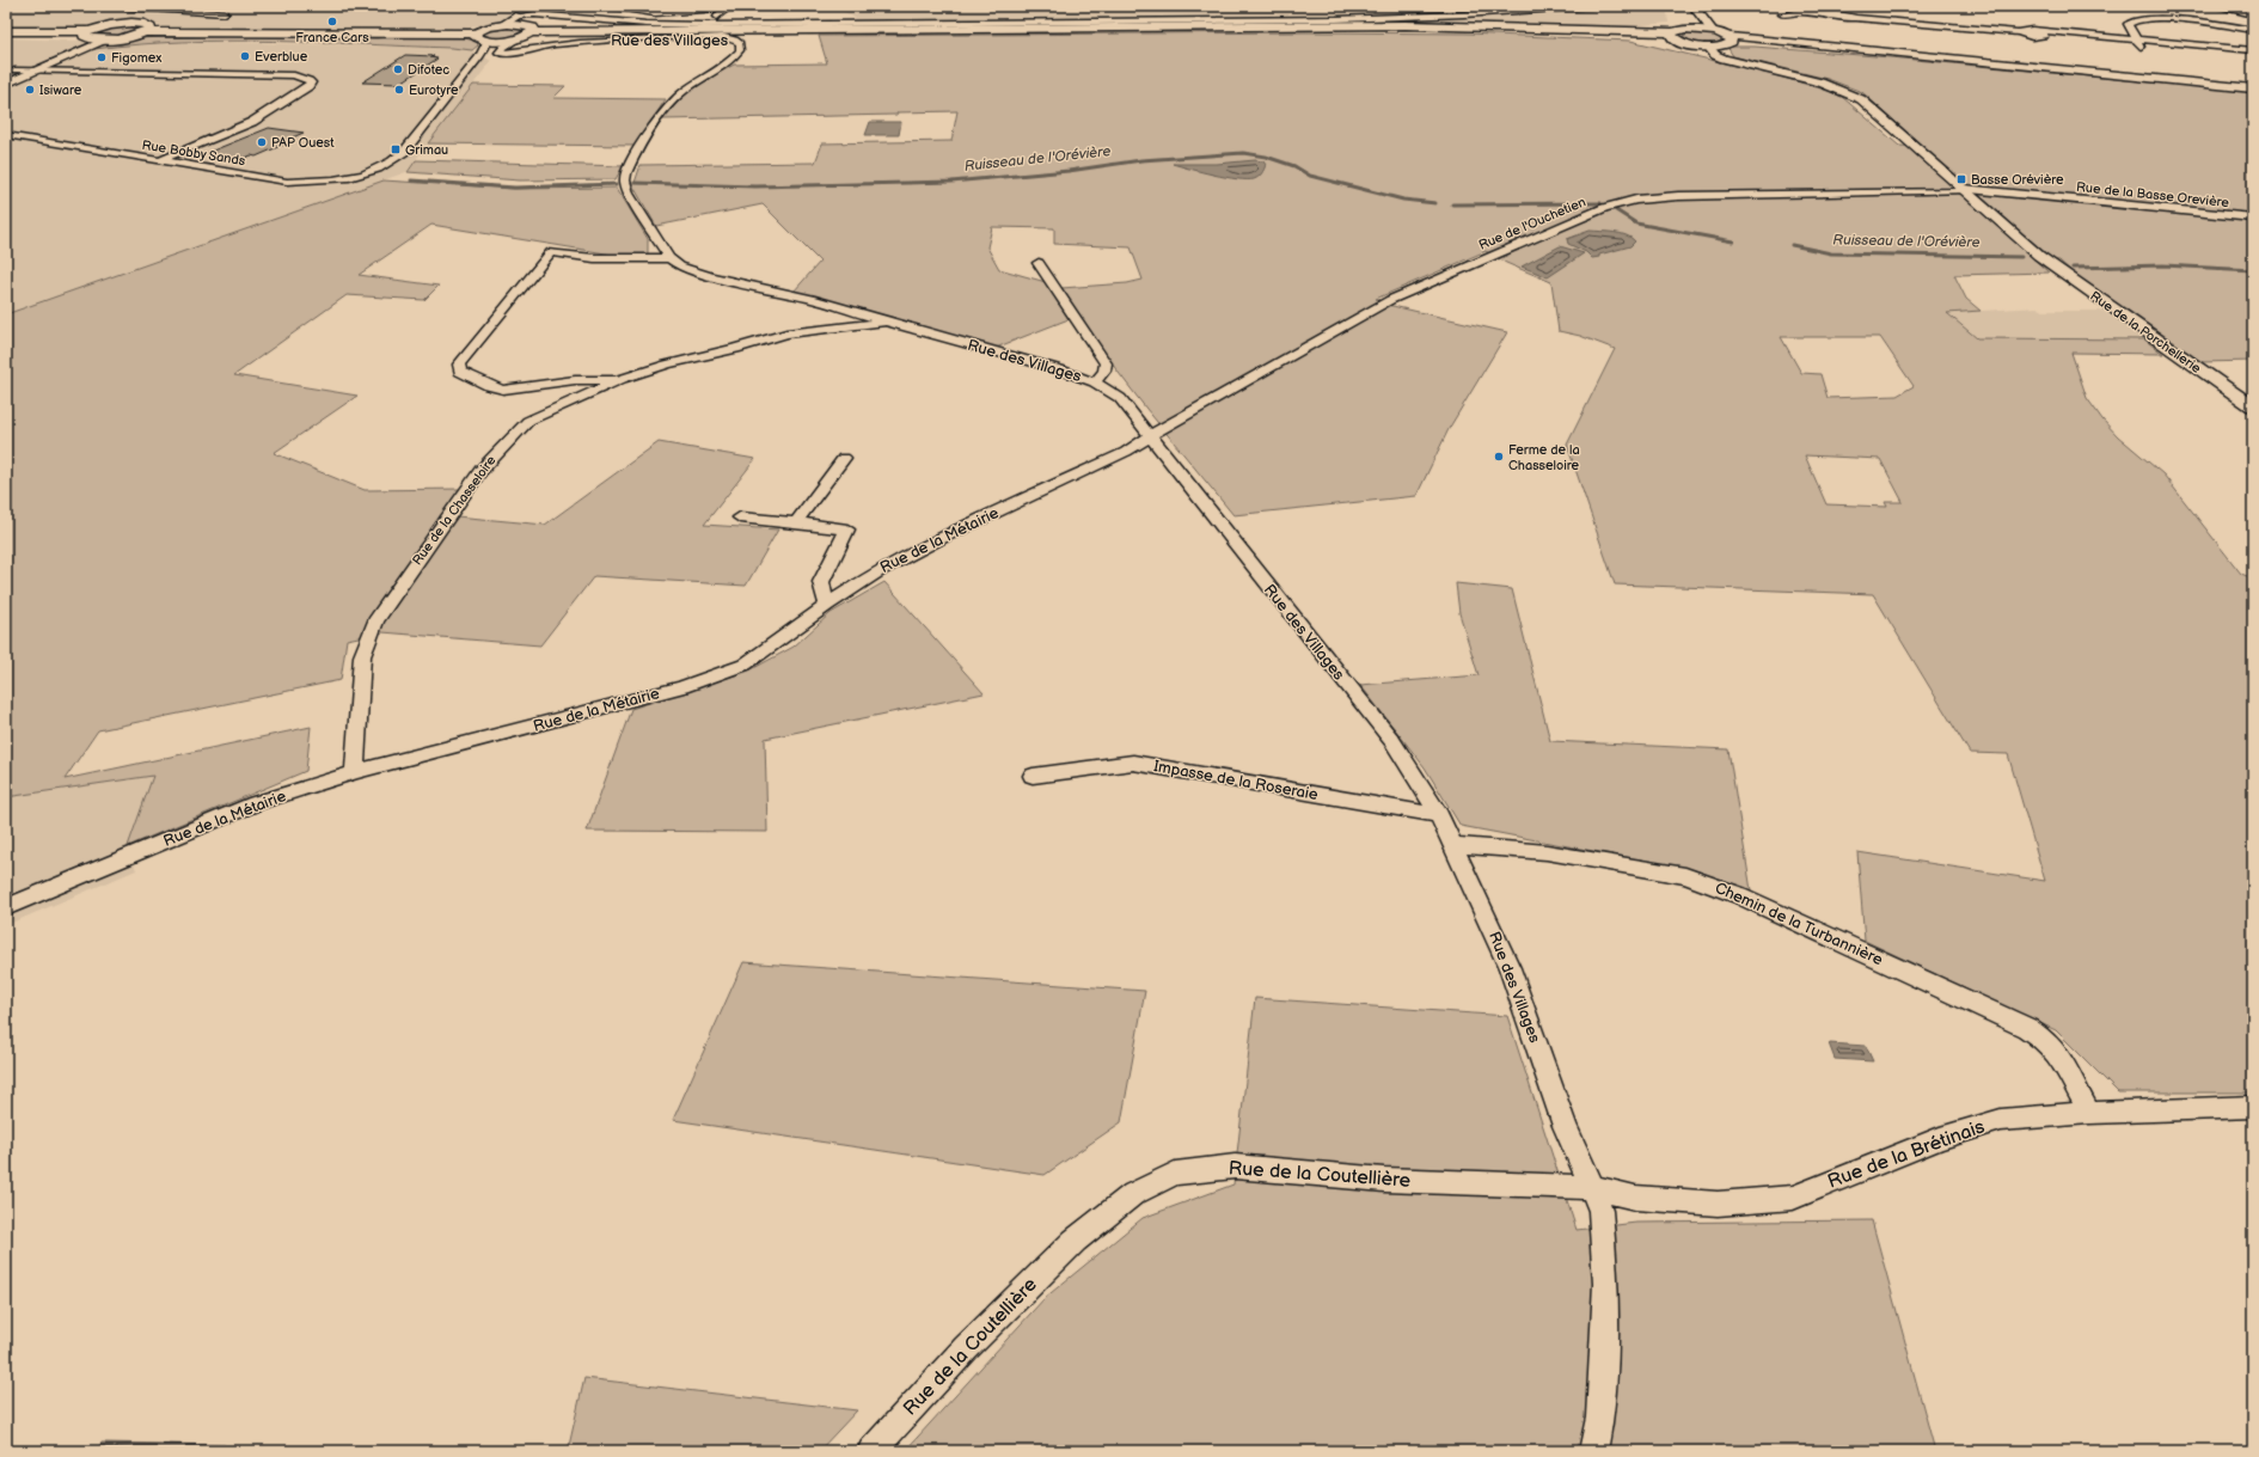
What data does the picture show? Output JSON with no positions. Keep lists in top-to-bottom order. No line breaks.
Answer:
{"streets":{"street":["Rue des Villages","Rue Bobby Sands","Rue de la Basse Orevière","Rue de l'Ouchetien","Rue de la Porchellerie","Rue de la Chasseloire","Rue de la Métairie","Impasse de la Roseraie","Chemin de la Turbannière","Rue de la Brétinais","Rue de la Coutellière"]},"crossings":[["Rue des Villages","Rue de l'Ouchetien"],["Rue des Villages","Rue de la Chasseloire"],["Rue des Villages","Rue de la Métairie"],["Rue des Villages","Impasse de la Roseraie"],["Rue des Villages","Chemin de la Turbannière"],["Rue des Villages","Rue de la Brétinais"],["Rue des Villages","Rue de la Coutellière"],["Rue de la Basse Orevière","Rue de l'Ouchetien"],["Rue de la Basse Orevière","Rue de la Porchellerie"],["Rue de l'Ouchetien","Rue de la Porchellerie"],["Rue de l'Ouchetien","Rue de la Métairie"],["Rue de la Chasseloire","Rue de la Métairie"],["Chemin de la Turbannière","Rue de la Brétinais"],["Rue de la Brétinais","Rue de la Coutellière"]],"water":["Ruisseau de l'Orévière"],"places":{"other":["France Cars","Everblue","Figomex","Difotec","Isiware","Eurotyre","PAP Ouest","Ferme de la Chasseloire"],"transit":["Grimau","Basse Orévière"]}}
